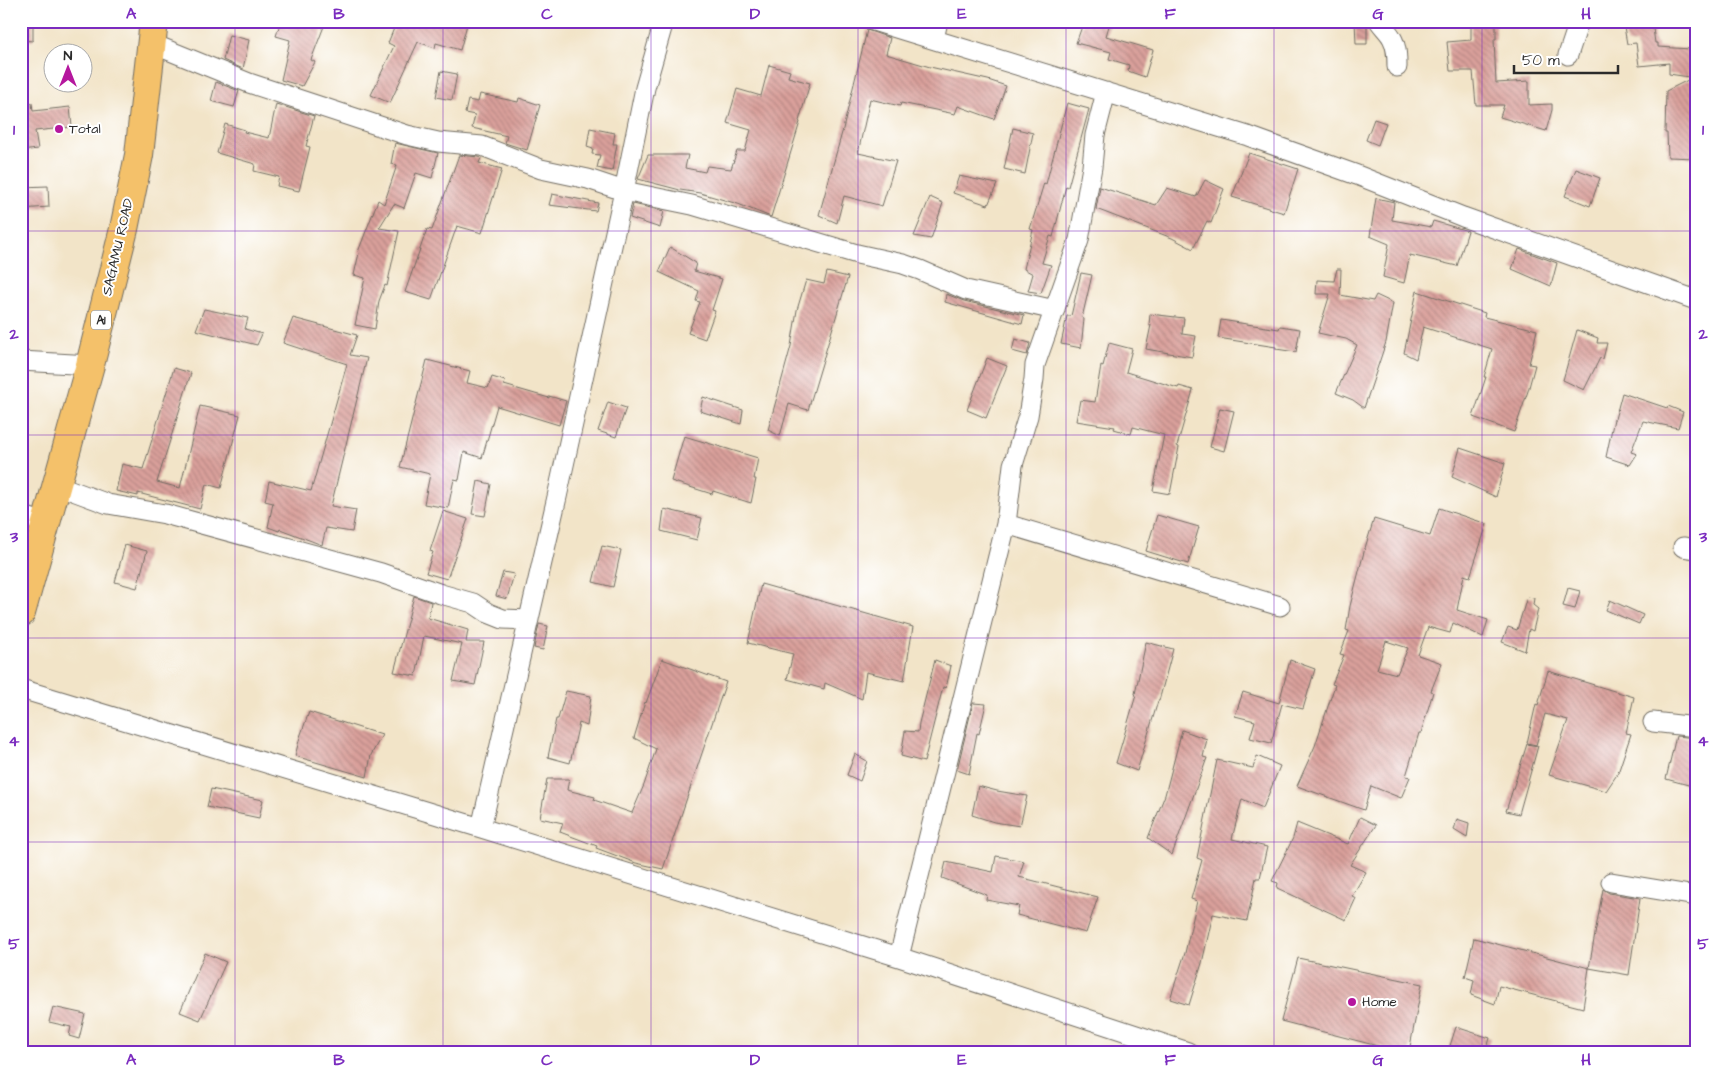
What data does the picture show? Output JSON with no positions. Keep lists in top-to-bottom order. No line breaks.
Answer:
{"streets":{"highway":["SAGAMU ROAD","A1"]},"places":["Total","Home"],"scale_bar":"50 m","north":"top","grid":{"columns":["A","B","C","D","E","F","G","H"],"rows":["1","2","3","4","5"]}}
